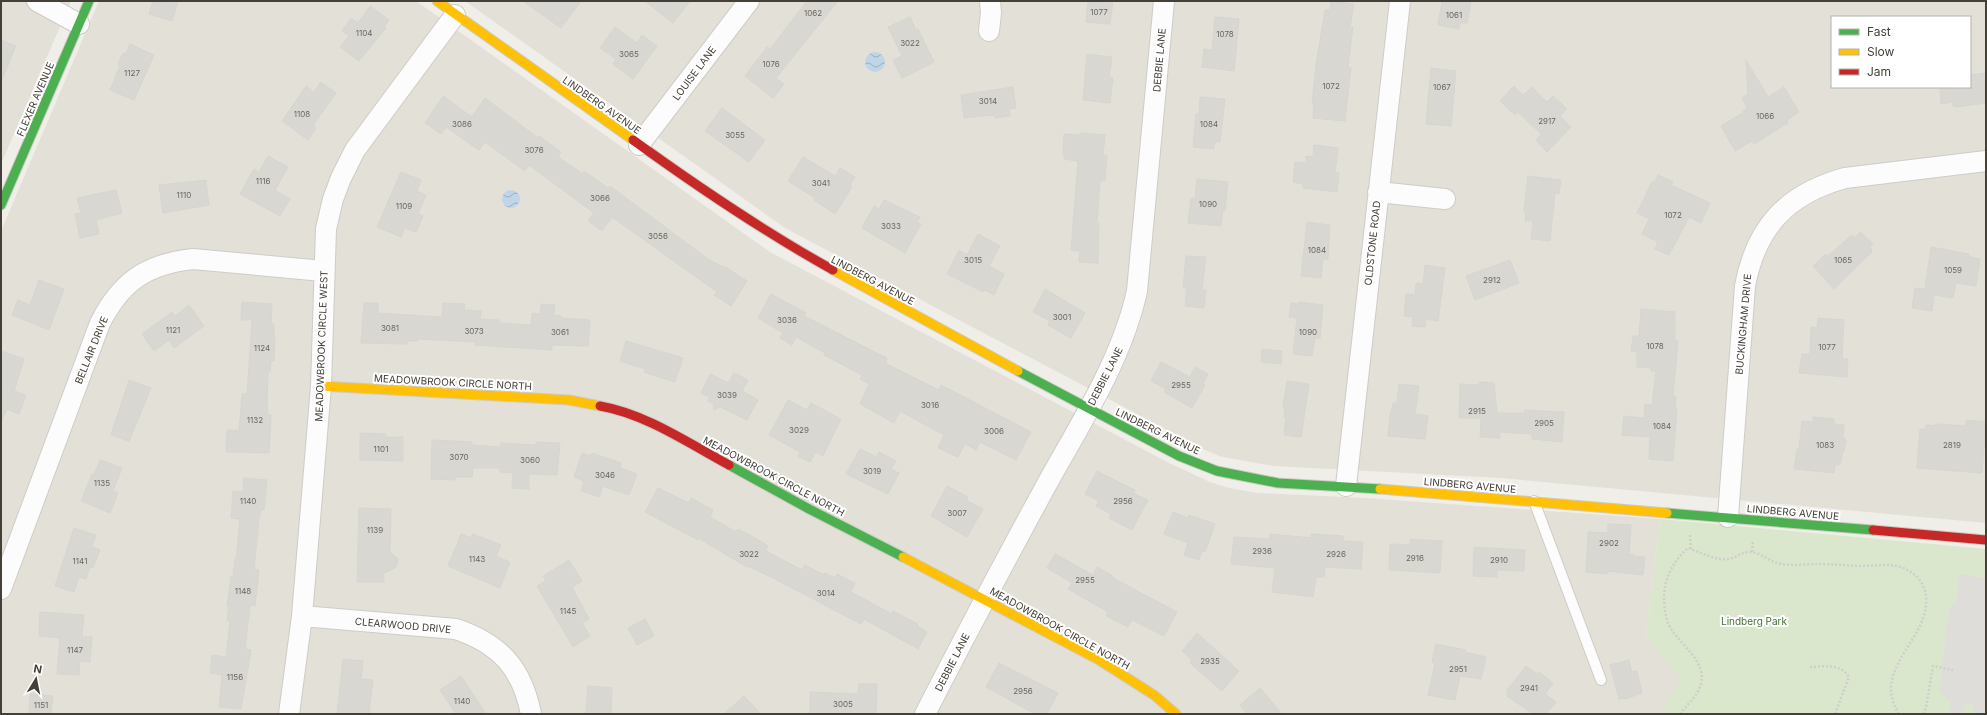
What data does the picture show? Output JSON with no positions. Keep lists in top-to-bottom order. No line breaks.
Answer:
{"streets":{"street":["DEBBIE LANE","LOUISE LANE","FLEXER AVENUE","LINDBERG AVENUE","OLDSTONE ROAD","BUCKINGHAM DRIVE","MEADOWBROOK CIRCLE WEST","BELLAIR DRIVE","MEADOWBROOK CIRCLE NORTH","CLEARWOOD DRIVE"]},"crossings":[["DEBBIE LANE","LINDBERG AVENUE"],["DEBBIE LANE","MEADOWBROOK CIRCLE NORTH"],["LOUISE LANE","LINDBERG AVENUE"],["LINDBERG AVENUE","OLDSTONE ROAD"],["LINDBERG AVENUE","BUCKINGHAM DRIVE"],["LINDBERG AVENUE","MEADOWBROOK CIRCLE WEST"],["MEADOWBROOK CIRCLE WEST","BELLAIR DRIVE"],["MEADOWBROOK CIRCLE WEST","MEADOWBROOK CIRCLE NORTH"],["MEADOWBROOK CIRCLE WEST","CLEARWOOD DRIVE"]],"parks":["Lindberg Park"],"house_numbers":["1077","1062","1061","1104","1078","3022","3065","1076","1127","1072","1067","3014","1108","1066","2917","3086","1084","3055","3076","1116","3041","1110","3066","1090","1109","1072","3033","3056","1084","3015","1065","1059","2912","3001","3036","3081","1121","3073","3061","1090","1078","1077","1124","2955","3039","3016","2915","1132","2905","1084","3029","3006","1083","2819","1101","3070","3060","3019","3046","1135","1140","2956","3007","1139","2902","2936","3022","2926","2916","1143","2910","1141","2955","1148","3014","1145","1147","2935","2951","1156","2941","2956","1140","3005","1151"],"legend":["Fast","Slow","Jam"],"north":"top"}
